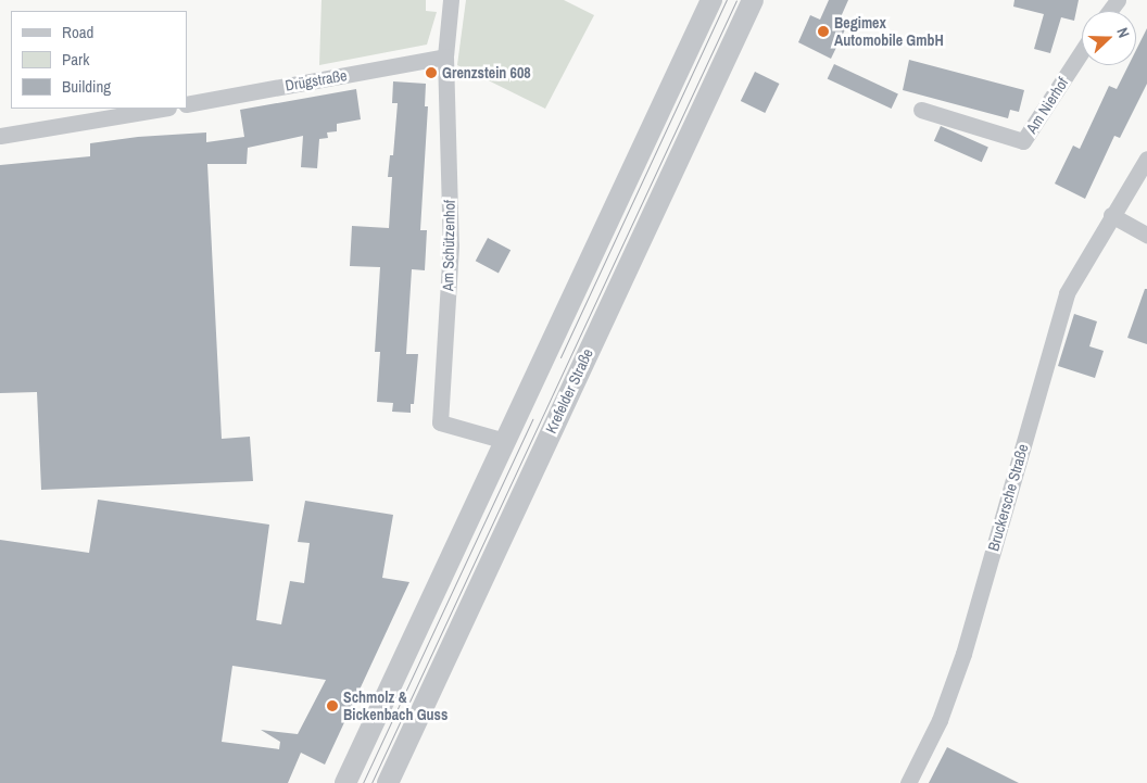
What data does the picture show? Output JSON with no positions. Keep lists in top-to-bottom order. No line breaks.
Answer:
{"streets":{"street":["Drügstraße","Am Nierhof","Am Schützenhof","Krefelder Straße","Bruckersche Straße"]},"crossings":[["Drügstraße","Am Schützenhof"]],"places":["Begimex Automobile GmbH","Grenzstein 608","Schmolz & Bickenbach Guss"],"legend":["Road","Park","Building"],"north":"right"}
